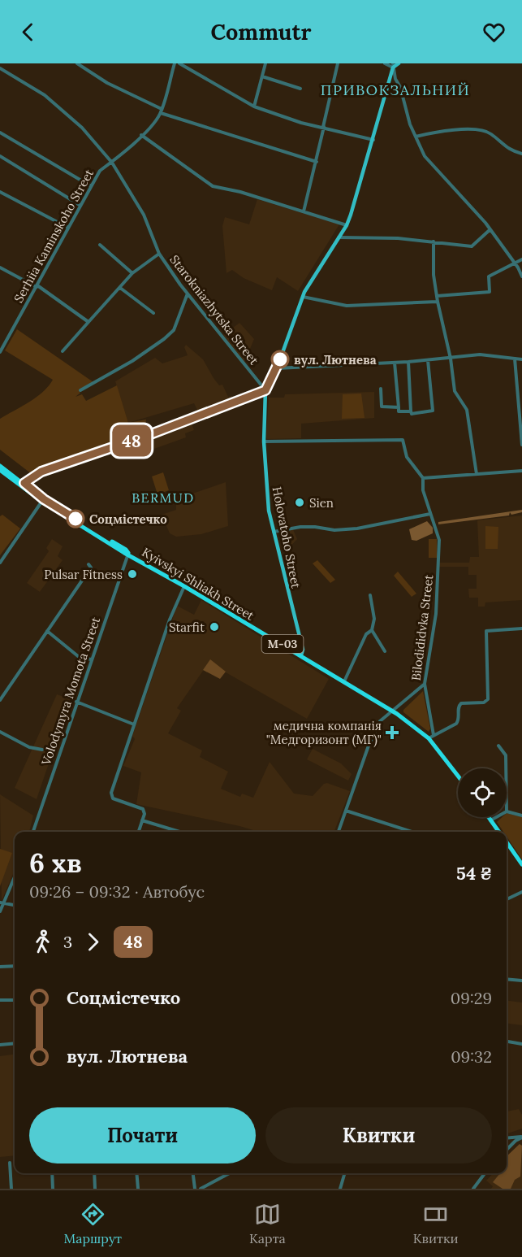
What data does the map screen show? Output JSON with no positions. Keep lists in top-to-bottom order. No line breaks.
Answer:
{"streets":{"highway":["Kyivskyi Shliakh Street","М-03"],"main road":["Holovatoho Street"],"street":["Serhiia Kaminskoho Street","Starokniazhytska Street","Bilodididvka Street","Volodymyra Momota Street"]},"crossings":[["Serhiia Kaminskoho Street","Starokniazhytska Street"],["Starokniazhytska Street","Holovatoho Street"],["Holovatoho Street","Kyivskyi Shliakh Street"],["Kyivskyi Shliakh Street","Bilodididvka Street"],["Kyivskyi Shliakh Street","Volodymyra Momota Street"]],"districts":["ПРИВОКЗАЛЬНИЙ","BERMUD"],"places":{"other":["вул. Лютнева","Sien","Соцмістечко","Pulsar Fitness","Starfit"],"health":["медична компанія \"Медгоризонт (МГ)\""]},"lines":["bus line 48"],"page":{"header":"Commutr","on_map":"48","heading":["6 хв","09:26 – 09:32 · Автобус","54 ₴"],"legs":["3","48"],"list":[{"name":"Соцмістечко","value":"09:29"},{"name":"вул. Лютнева","value":"09:32"}],"buttons":["Почати","Квитки"],"tabs":["Маршрут","Карта","Квитки"]}}
